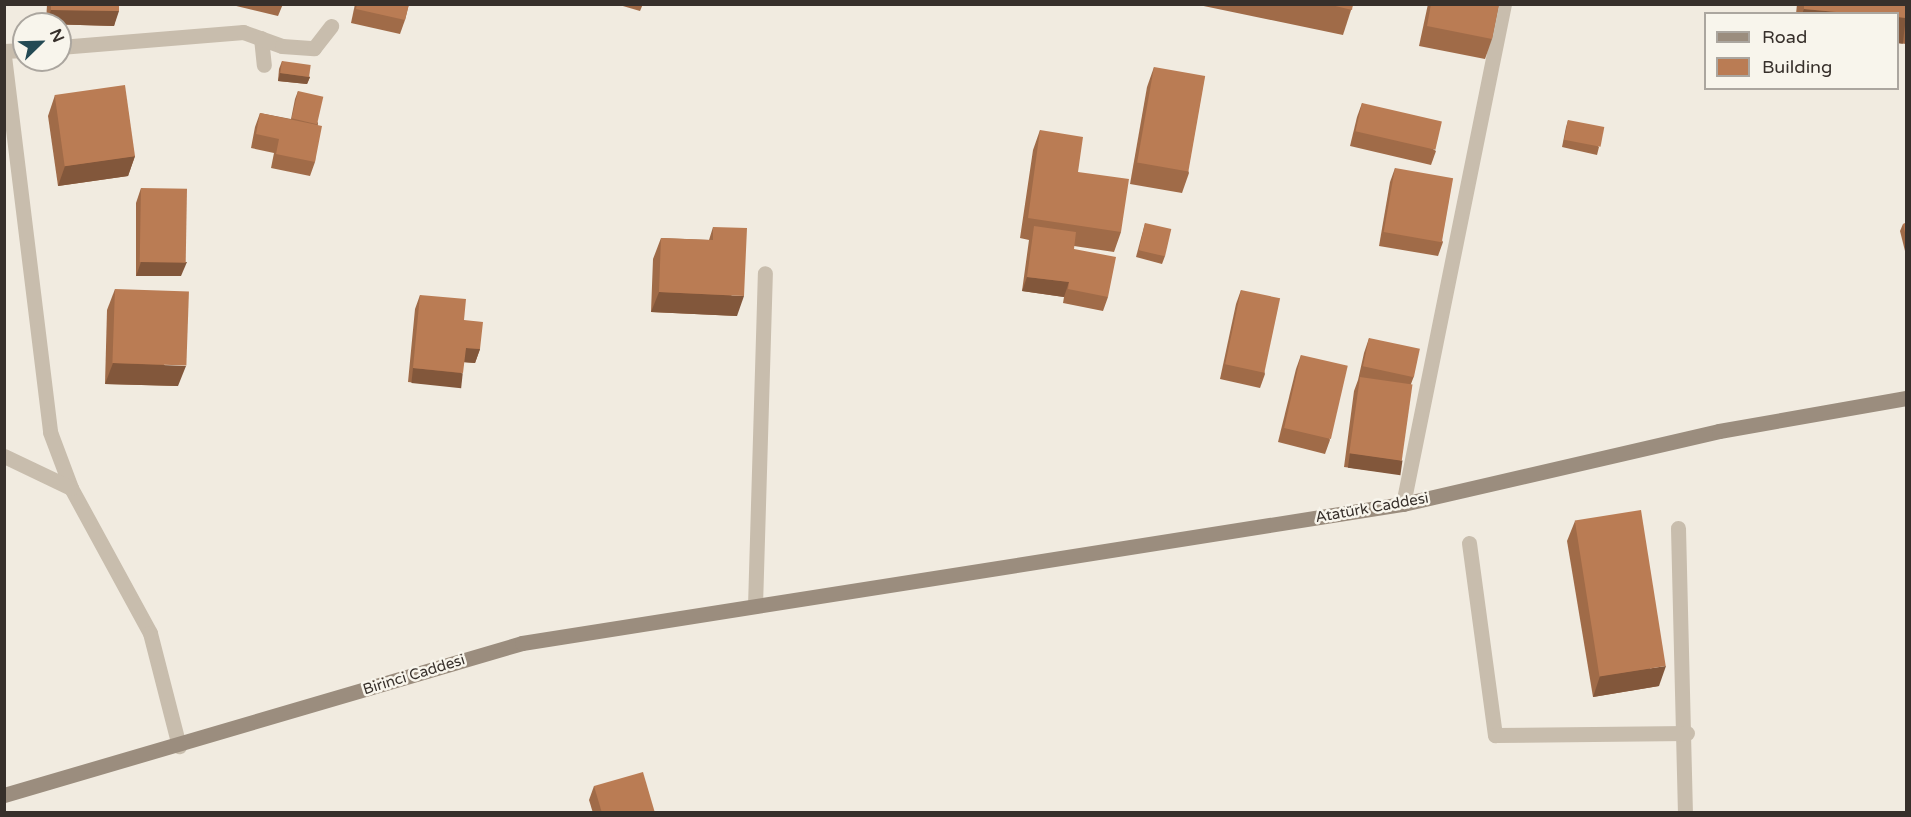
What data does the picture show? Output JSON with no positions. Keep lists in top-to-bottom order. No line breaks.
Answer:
{"streets":{"street":["Atatürk Caddesi","Birinci Caddesi"]},"crossings":[["Atatürk Caddesi","Birinci Caddesi"]],"legend":["Road","Building"],"north":"top right"}
